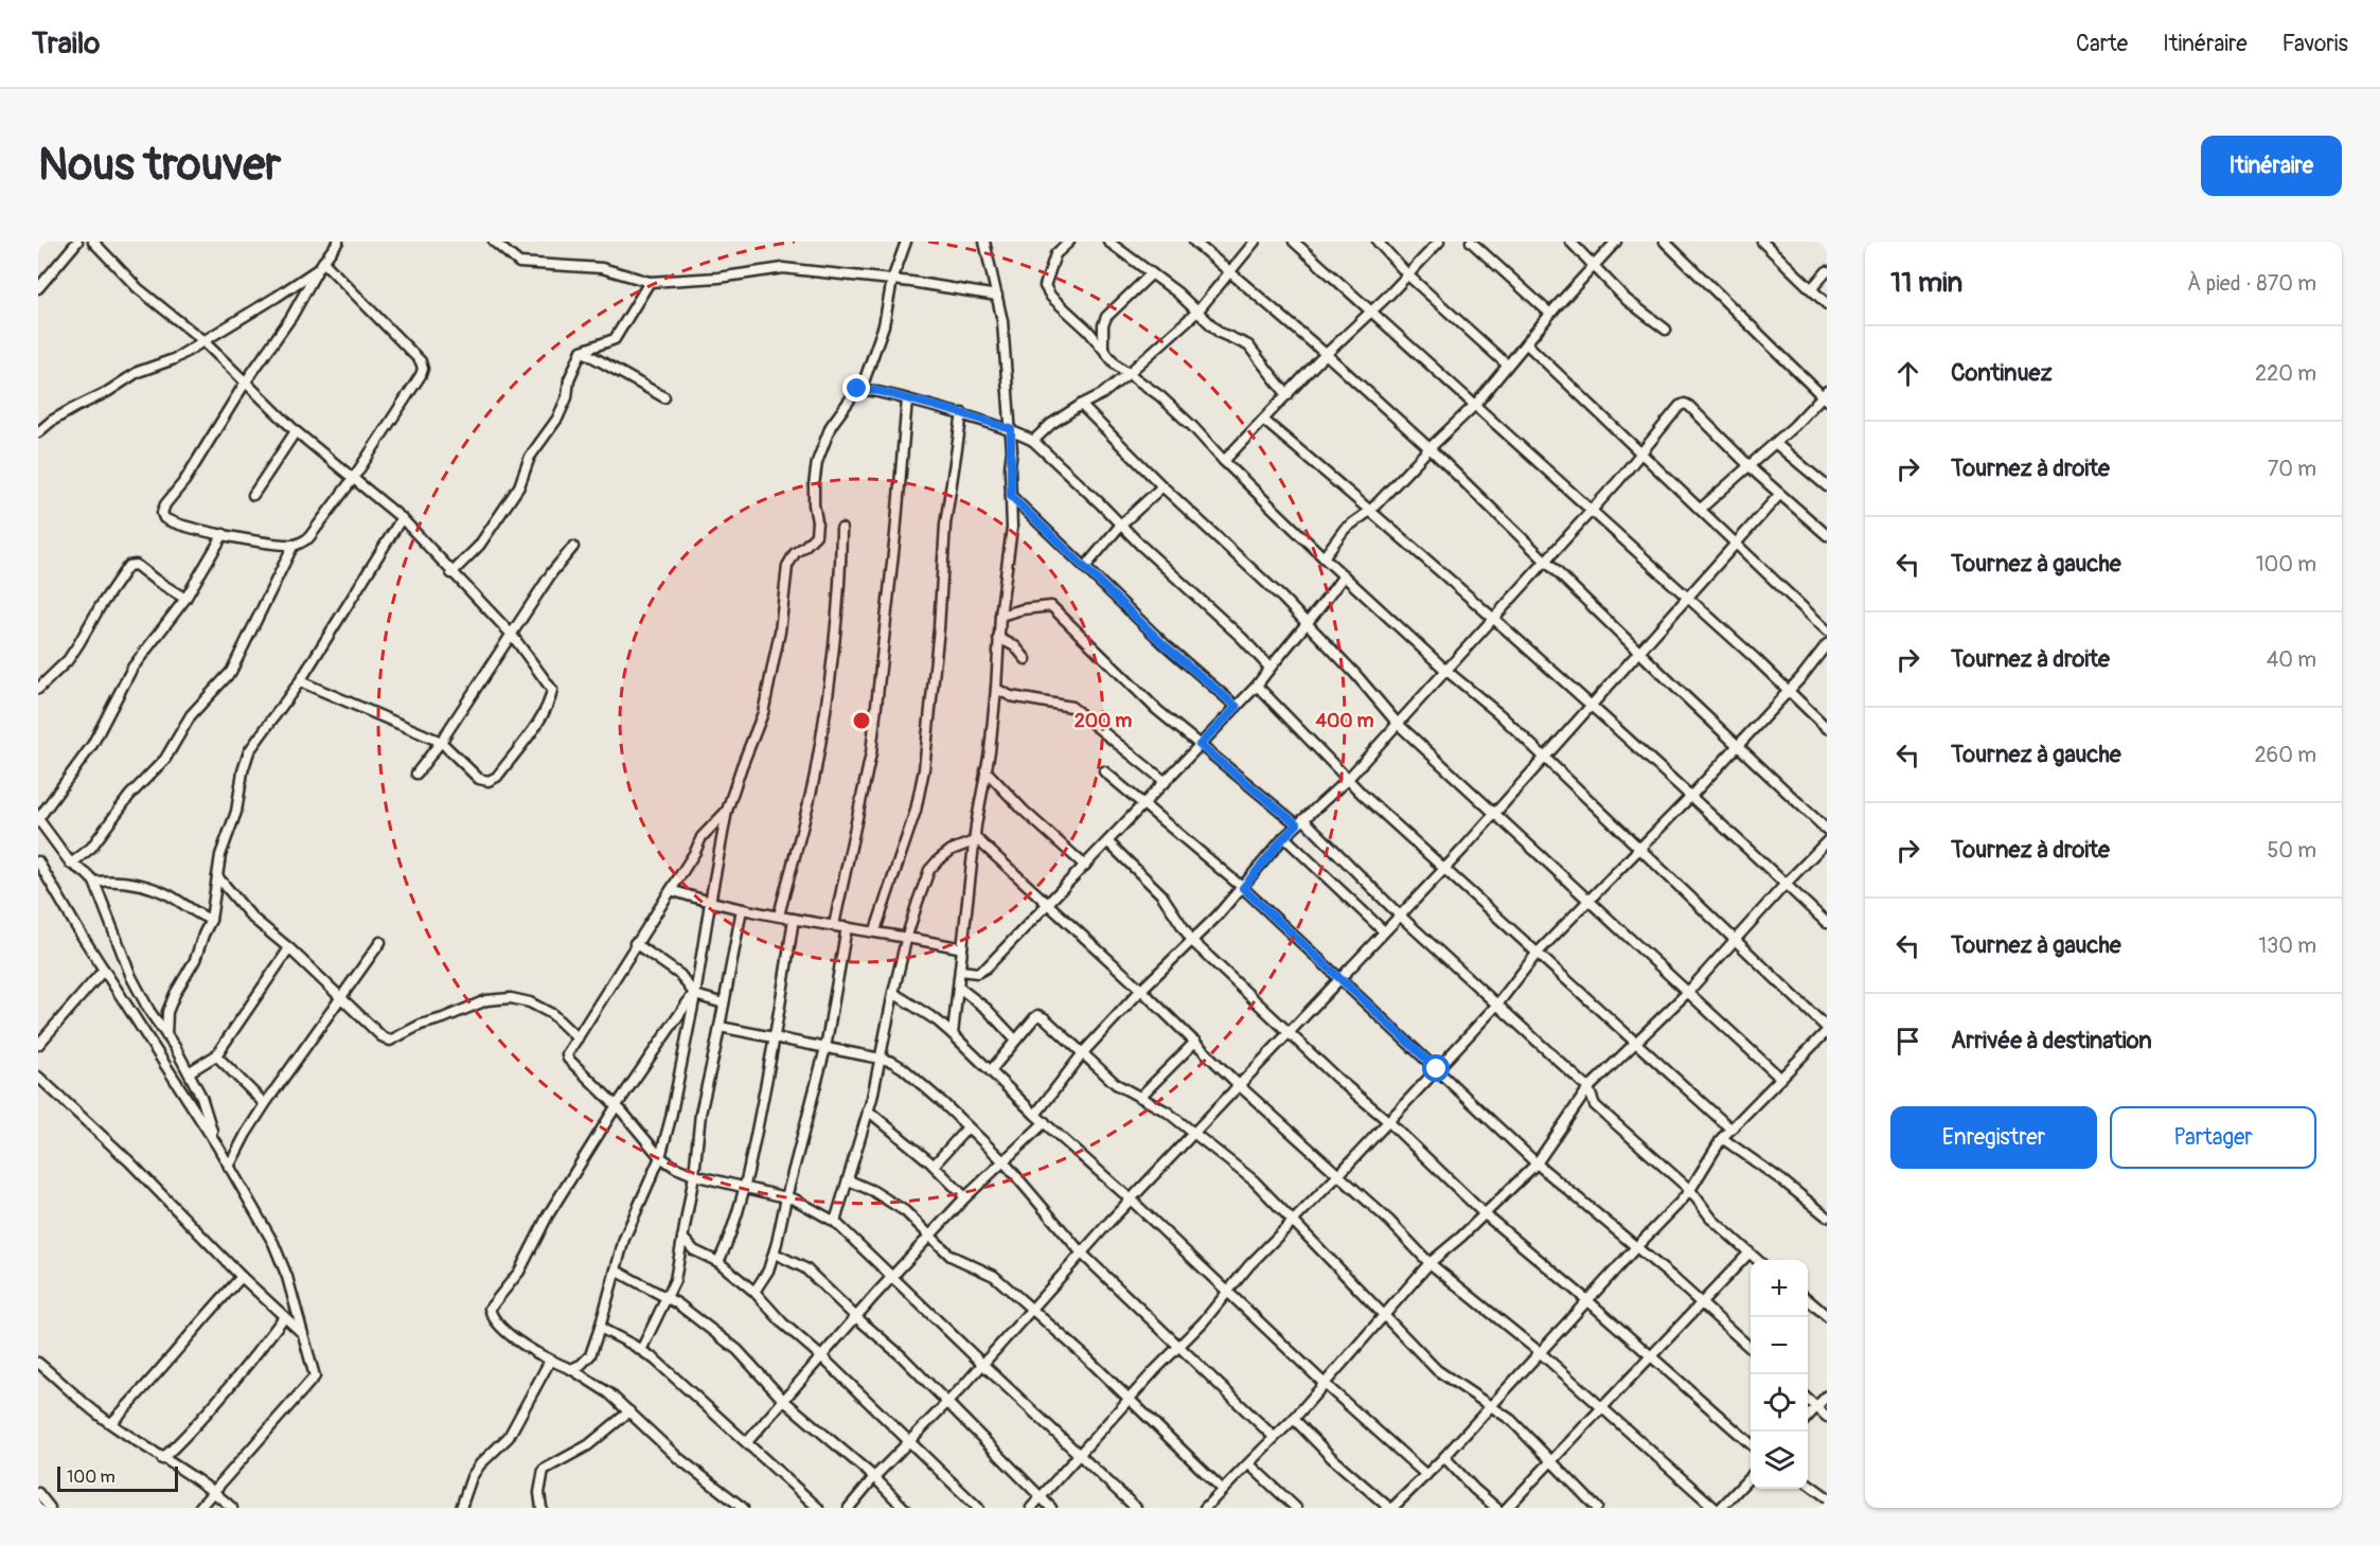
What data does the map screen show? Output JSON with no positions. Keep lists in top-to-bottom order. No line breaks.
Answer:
{"scale_bar":"100 m","page":{"header":"Trailo","nav":["Carte","Itinéraire","Favoris"],"buttons":["Itinéraire",["Enregistrer","Partager"]],"title":"Nous trouver","heading":["11 min","À pied · 870 m"],"list":[["Continuez","220 m"],["Tournez à droite","70 m"],["Tournez à gauche","100 m"],["Tournez à droite","40 m"],["Tournez à gauche","260 m"],["Tournez à droite","50 m"],["Tournez à gauche","130 m"],"Arrivée à destination"],"map_buttons":["+","−"],"scale":"100 m"},"rings":["200 m","400 m"]}
